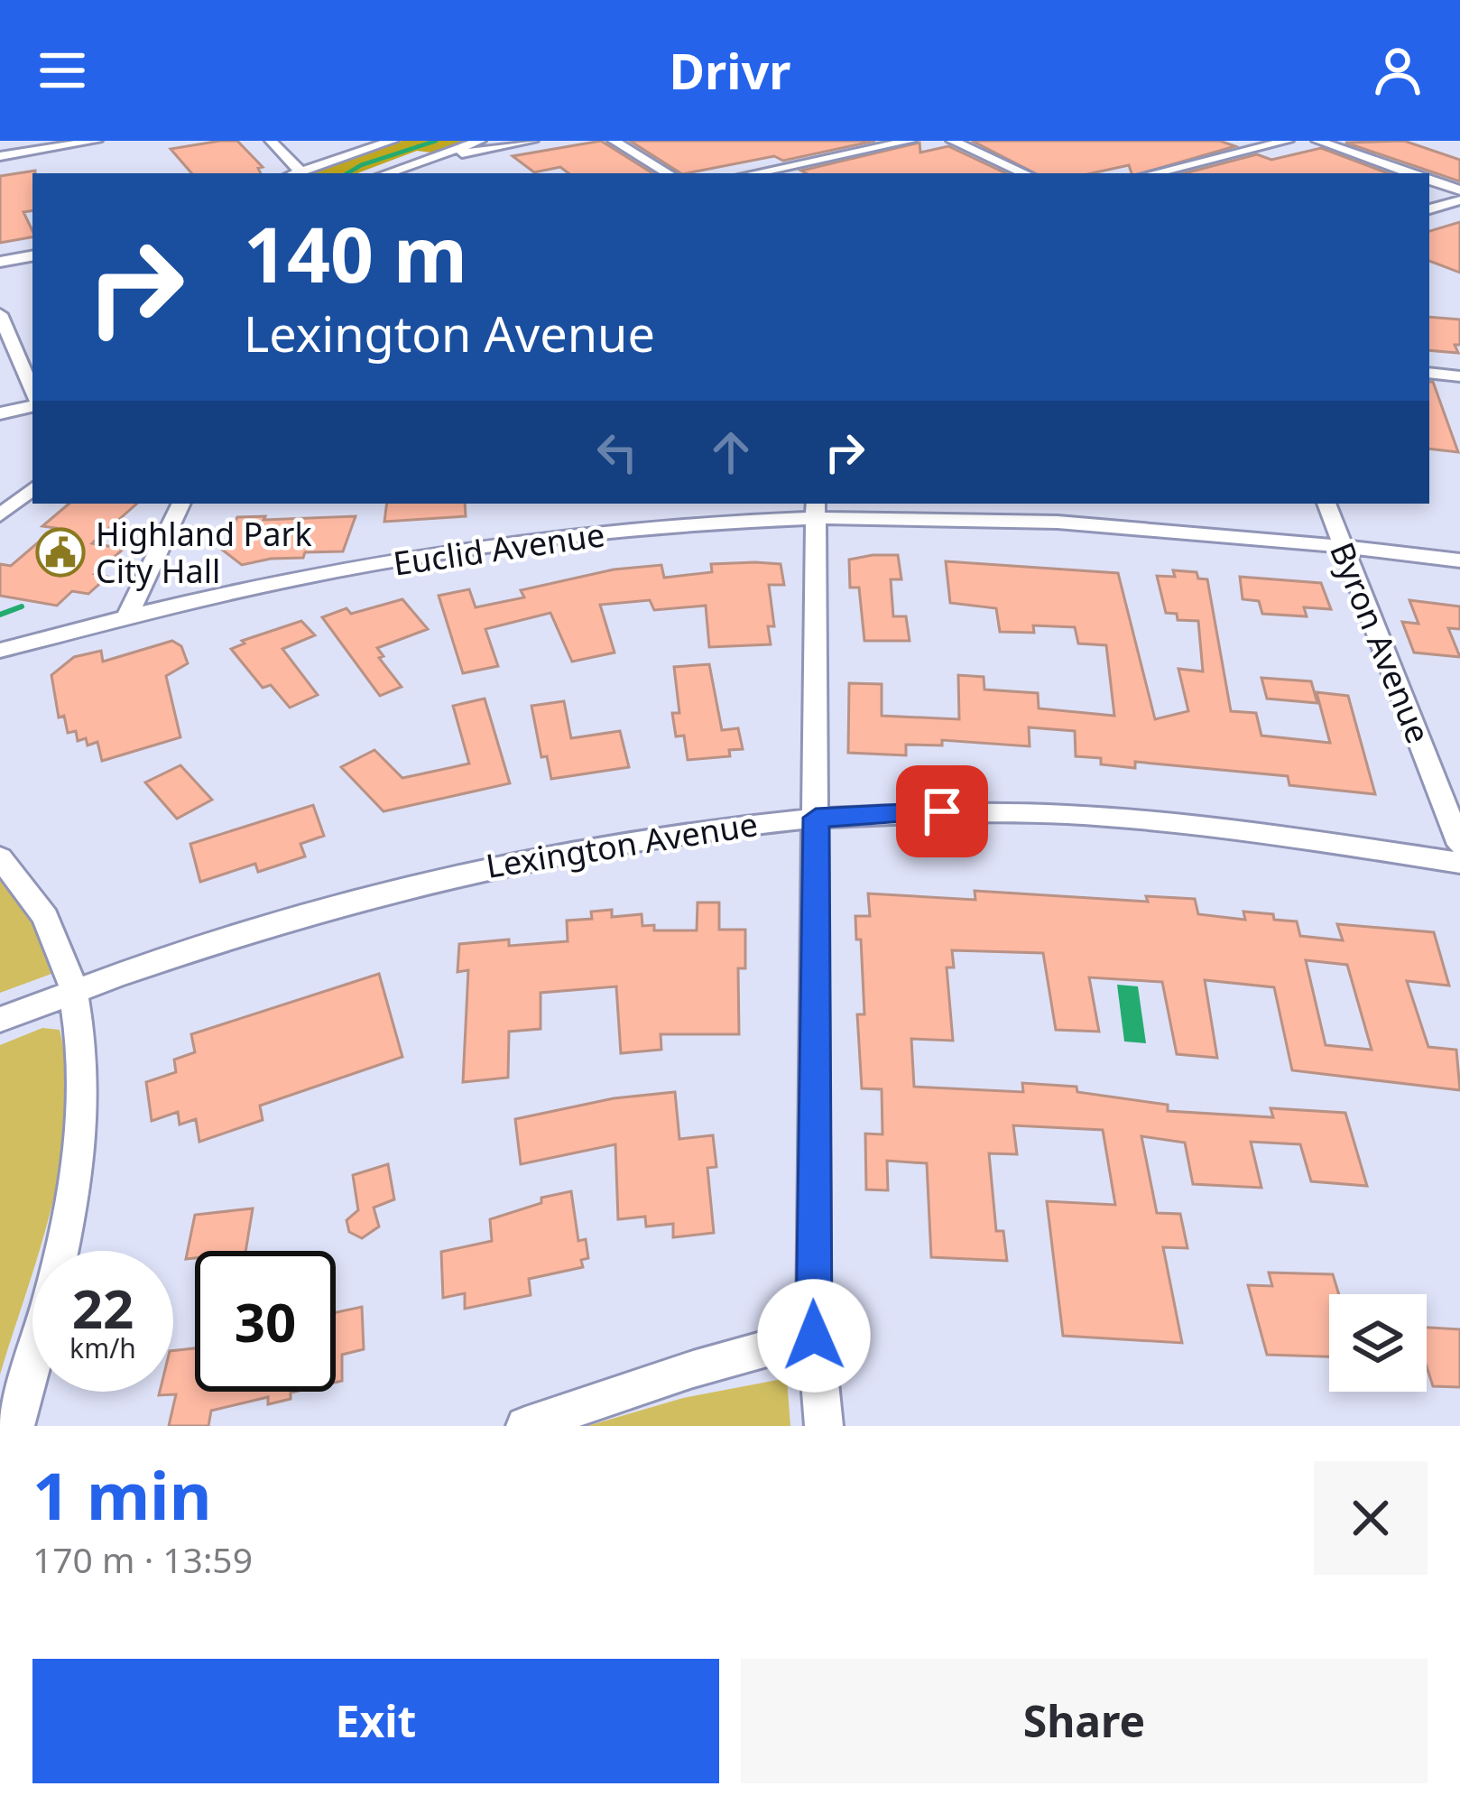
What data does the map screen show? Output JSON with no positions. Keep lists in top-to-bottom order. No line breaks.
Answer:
{"streets":{"street":["Euclid Avenue","Byron Avenue","Lexington Avenue"]},"crossings":[["Euclid Avenue","Byron Avenue"]],"places":{"public building":["Highland Park City Hall"]},"page":{"header":"Drivr","turn":["140 m","Lexington Avenue"],"speed":"22 km/h","limit":"30","heading":["1 min","170 m · 13:59"],"buttons":["Exit","Share"]}}
